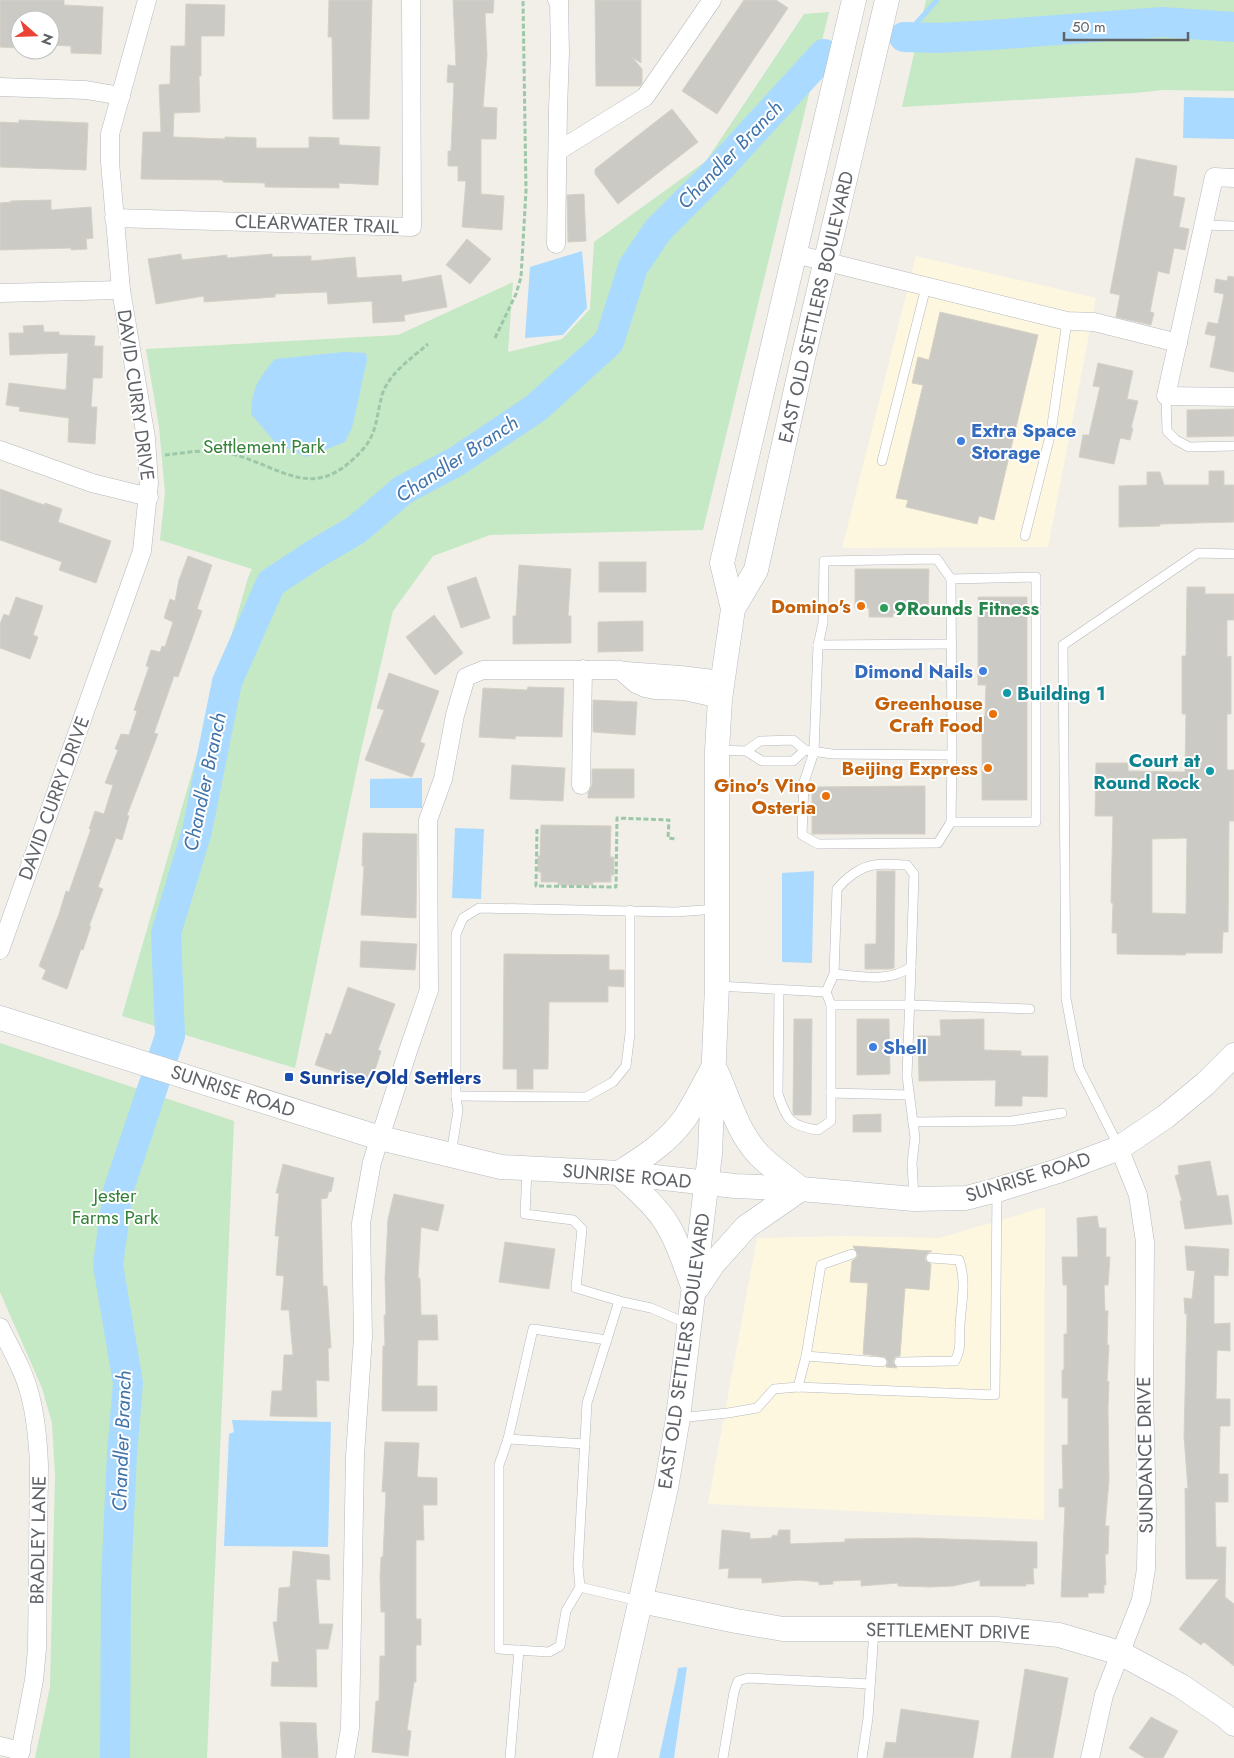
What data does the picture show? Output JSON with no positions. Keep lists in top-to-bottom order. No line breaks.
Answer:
{"streets":{"main road":["EAST OLD SETTLERS BOULEVARD","SUNRISE ROAD","SETTLEMENT DRIVE"],"street":["CLEARWATER TRAIL","DAVID CURRY DRIVE","SUNDANCE DRIVE","BRADLEY LANE"]},"crossings":[["CLEARWATER TRAIL","DAVID CURRY DRIVE"],["EAST OLD SETTLERS BOULEVARD","SUNRISE ROAD"],["EAST OLD SETTLERS BOULEVARD","SETTLEMENT DRIVE"],["SUNRISE ROAD","SUNDANCE DRIVE"],["SUNDANCE DRIVE","SETTLEMENT DRIVE"]],"water":["Chandler Branch"],"parks":["Settlement Park","Jester Farms Park"],"places":{"other":["Extra Space Storage","Domino's","9Rounds Fitness","Dimond Nails","Building 1","Greenhouse Craft Food","Beijing Express","Court at Round Rock","Gino's Vino Osteria","Shell"],"transit":["Sunrise/Old Settlers"]},"scale_bar":"50 m","north":"right"}
